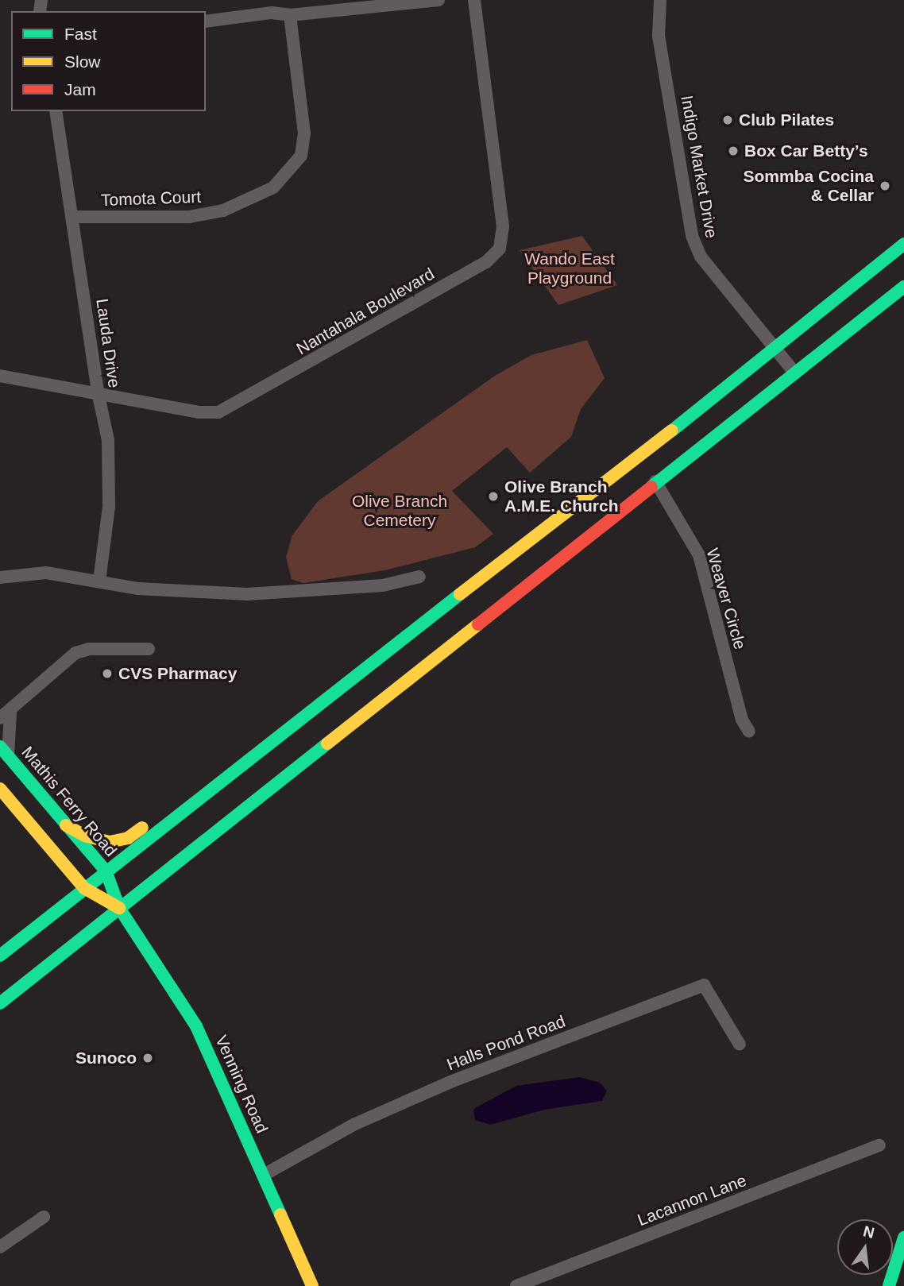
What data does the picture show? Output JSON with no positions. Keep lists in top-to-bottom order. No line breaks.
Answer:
{"streets":{"main road":["Mathis Ferry Road","Venning Road"],"street":["Indigo Market Drive","Tomota Court","Nantahala Boulevard","Lauda Drive","Weaver Circle","Halls Pond Road","Lacannon Lane"]},"crossings":[["Tomota Court","Lauda Drive"],["Nantahala Boulevard","Lauda Drive"],["Mathis Ferry Road","Venning Road"],["Halls Pond Road","Venning Road"]],"parks":["Wando East Playground","Olive Branch Cemetery"],"places":["Club Pilates","Box Car Betty’s","Sommba Cocina & Cellar","Olive Branch A.M.E. Church","CVS Pharmacy","Sunoco"],"legend":["Fast","Slow","Jam"],"north":"top"}
